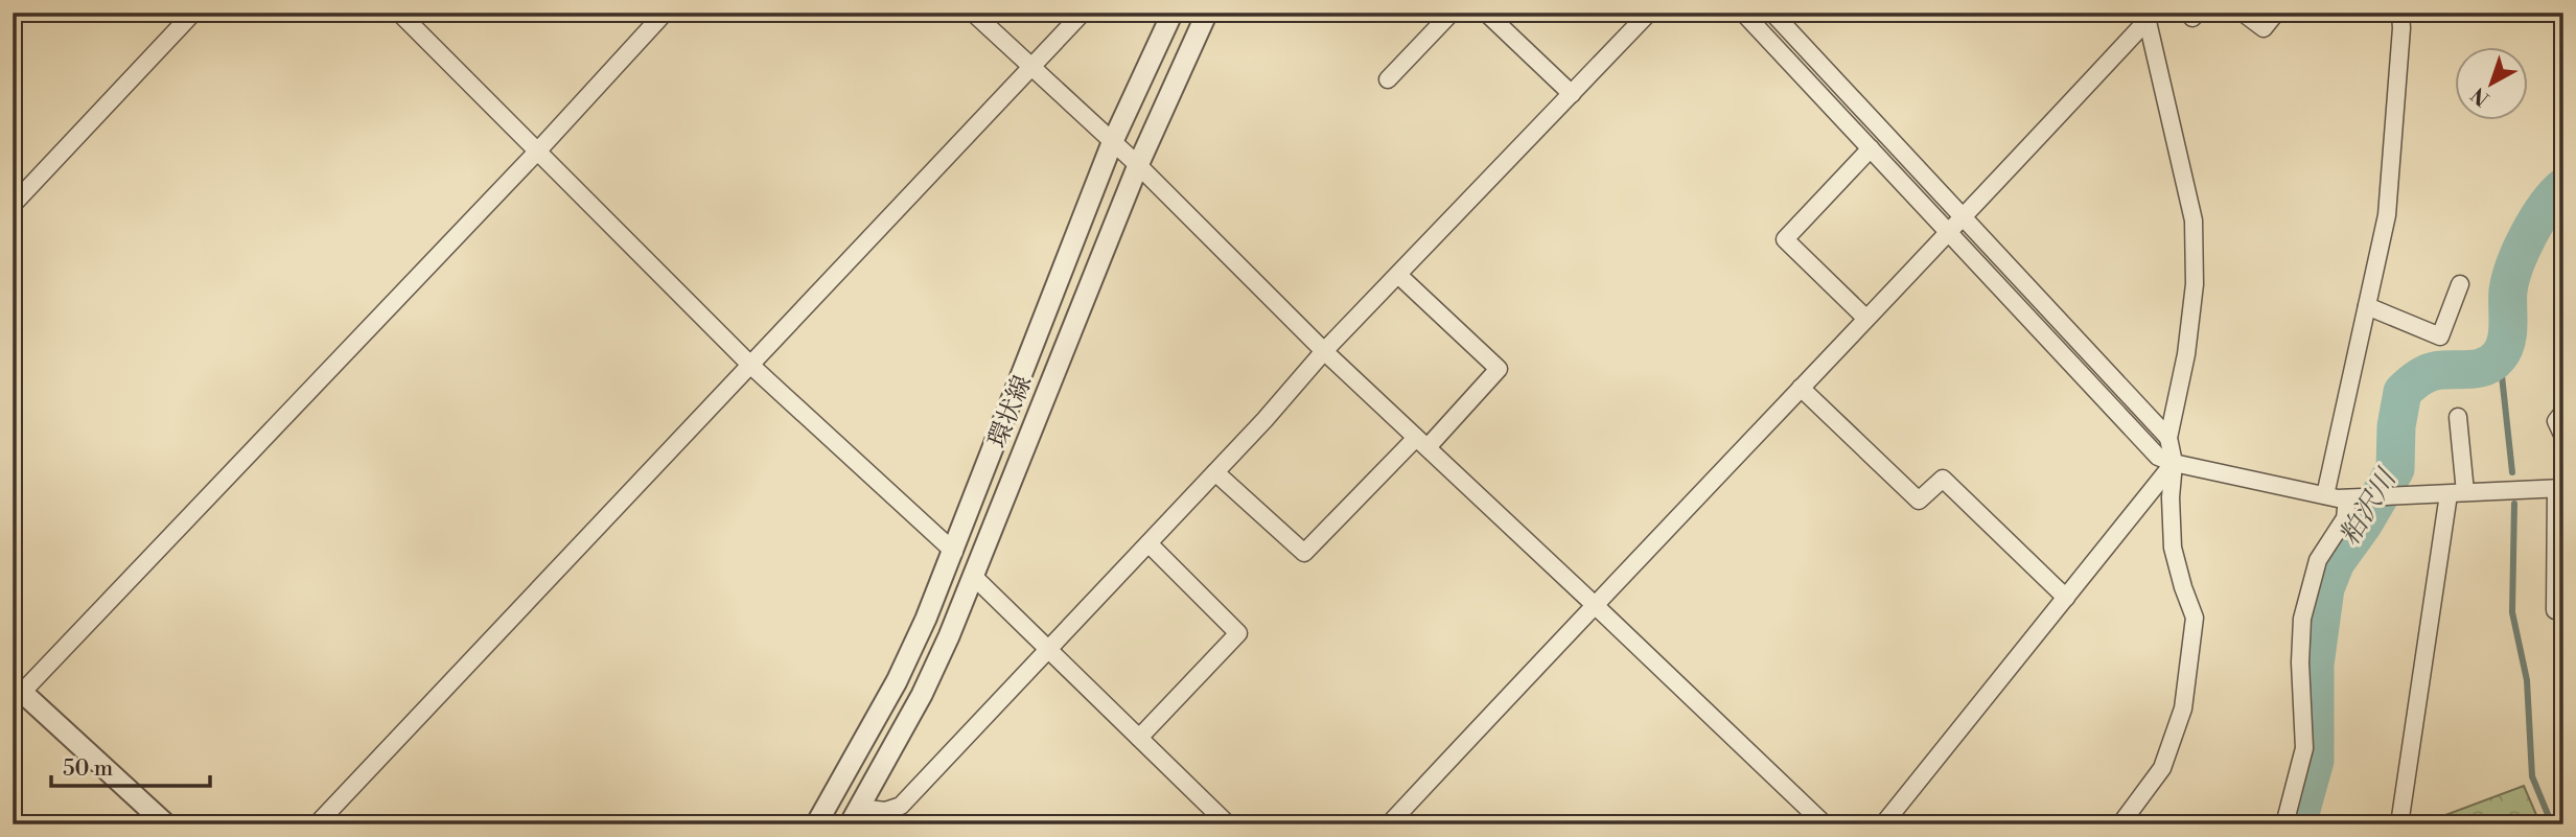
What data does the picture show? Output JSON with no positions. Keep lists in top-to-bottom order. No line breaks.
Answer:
{"streets":{"street":["環状線"]},"water":["粕沢川"],"scale_bar":"50 m","north":"bottom left"}
